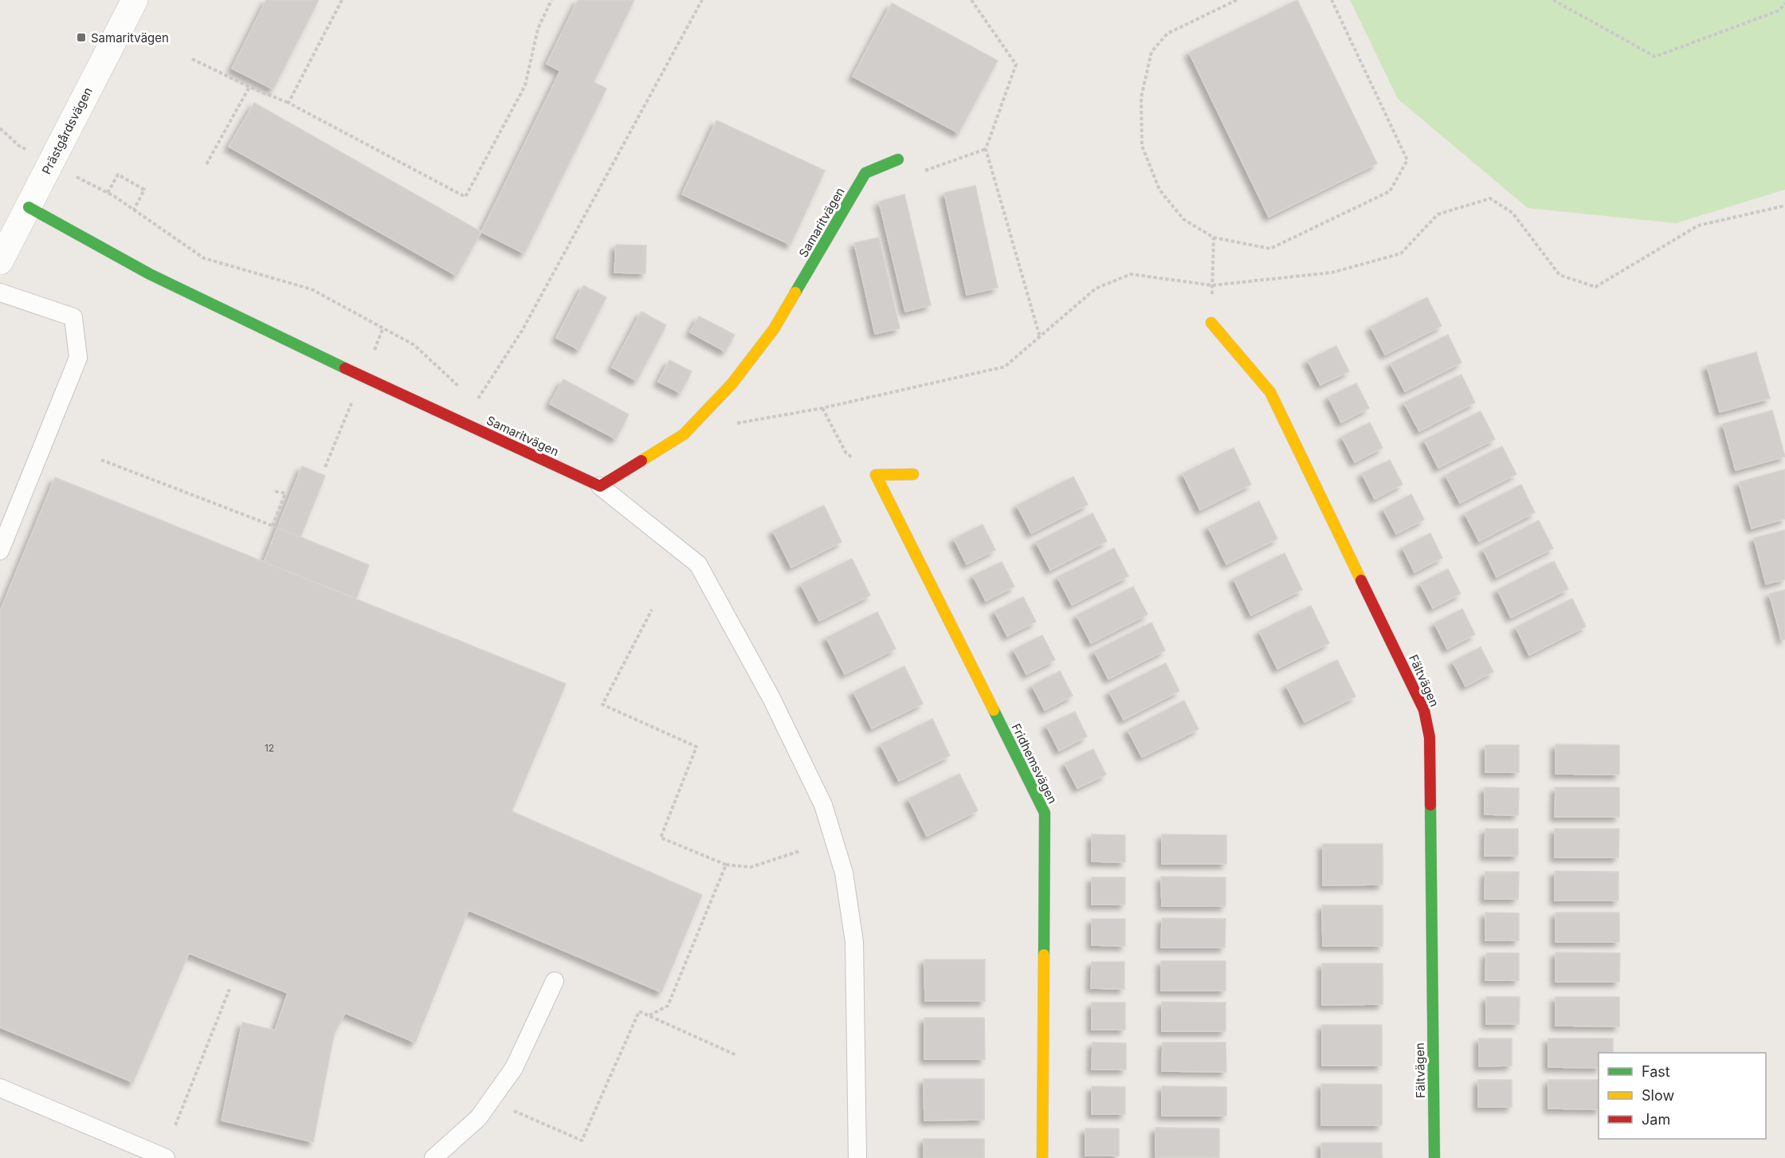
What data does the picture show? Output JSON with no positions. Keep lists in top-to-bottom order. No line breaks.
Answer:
{"streets":{"street":["Prästgårdsvägen","Samaritvägen","Fältvägen","Fridhemsvägen"]},"crossings":[["Prästgårdsvägen","Samaritvägen"]],"places":{"transit":["Samaritvägen"]},"house_numbers":["12"],"legend":["Fast","Slow","Jam"]}
